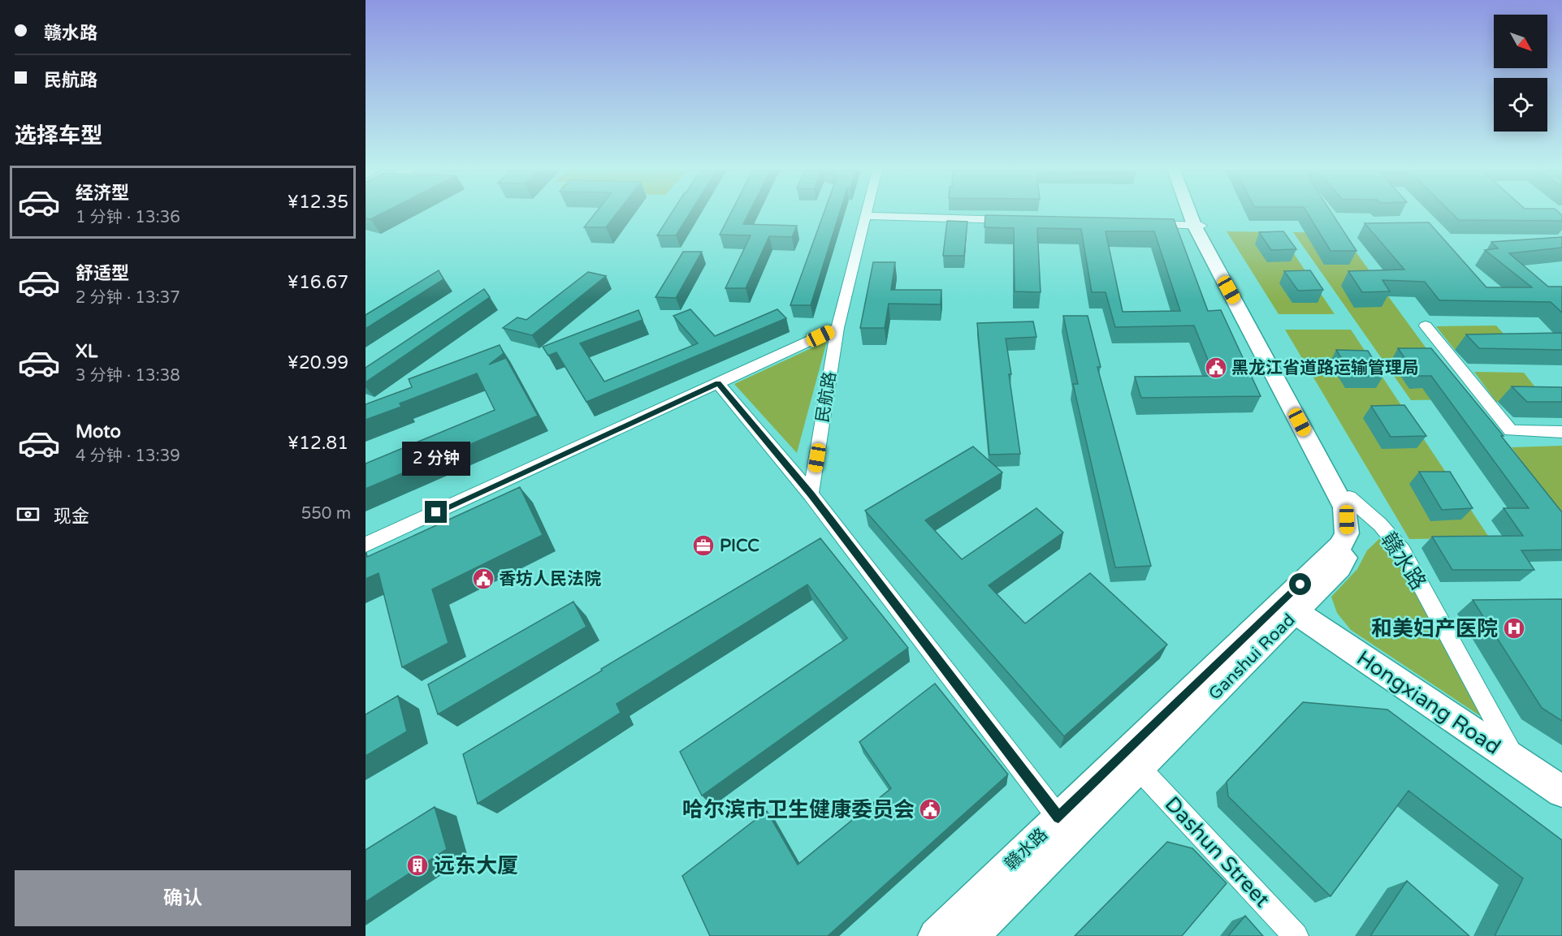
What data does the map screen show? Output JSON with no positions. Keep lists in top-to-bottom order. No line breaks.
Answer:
{"streets":{"main road":["赣水路","Ganshui Road","Hongxiang Road"],"street":["民航路","Dashun Street"]},"crossings":[["赣水路","Ganshui Road"],["赣水路","Hongxiang Road"],["Ganshui Road","Hongxiang Road"],["Ganshui Road","Dashun Street"]],"places":{"public building":["黑龙江省道路运输管理局","香坊人民法院","哈尔滨市卫生健康委员会"],"office":["PICC"],"hospital":["和美妇产医院"],"building":["远东大厦"]},"north":"bottom right","page":{"banner":["赣水路","民航路"],"heading":"选择车型","list":[{"name":"经济型","note":"1 分钟 · 13:36","value":"¥12.35"},{"name":"舒适型","note":"2 分钟 · 13:37","value":"¥16.67"},{"name":"XL","note":"3 分钟 · 13:38","value":"¥20.99"},{"name":"Moto","note":"4 分钟 · 13:39","value":"¥12.81"}],"bubble":"2 分钟","pay":["现金","550 m"],"buttons":"确认"}}
